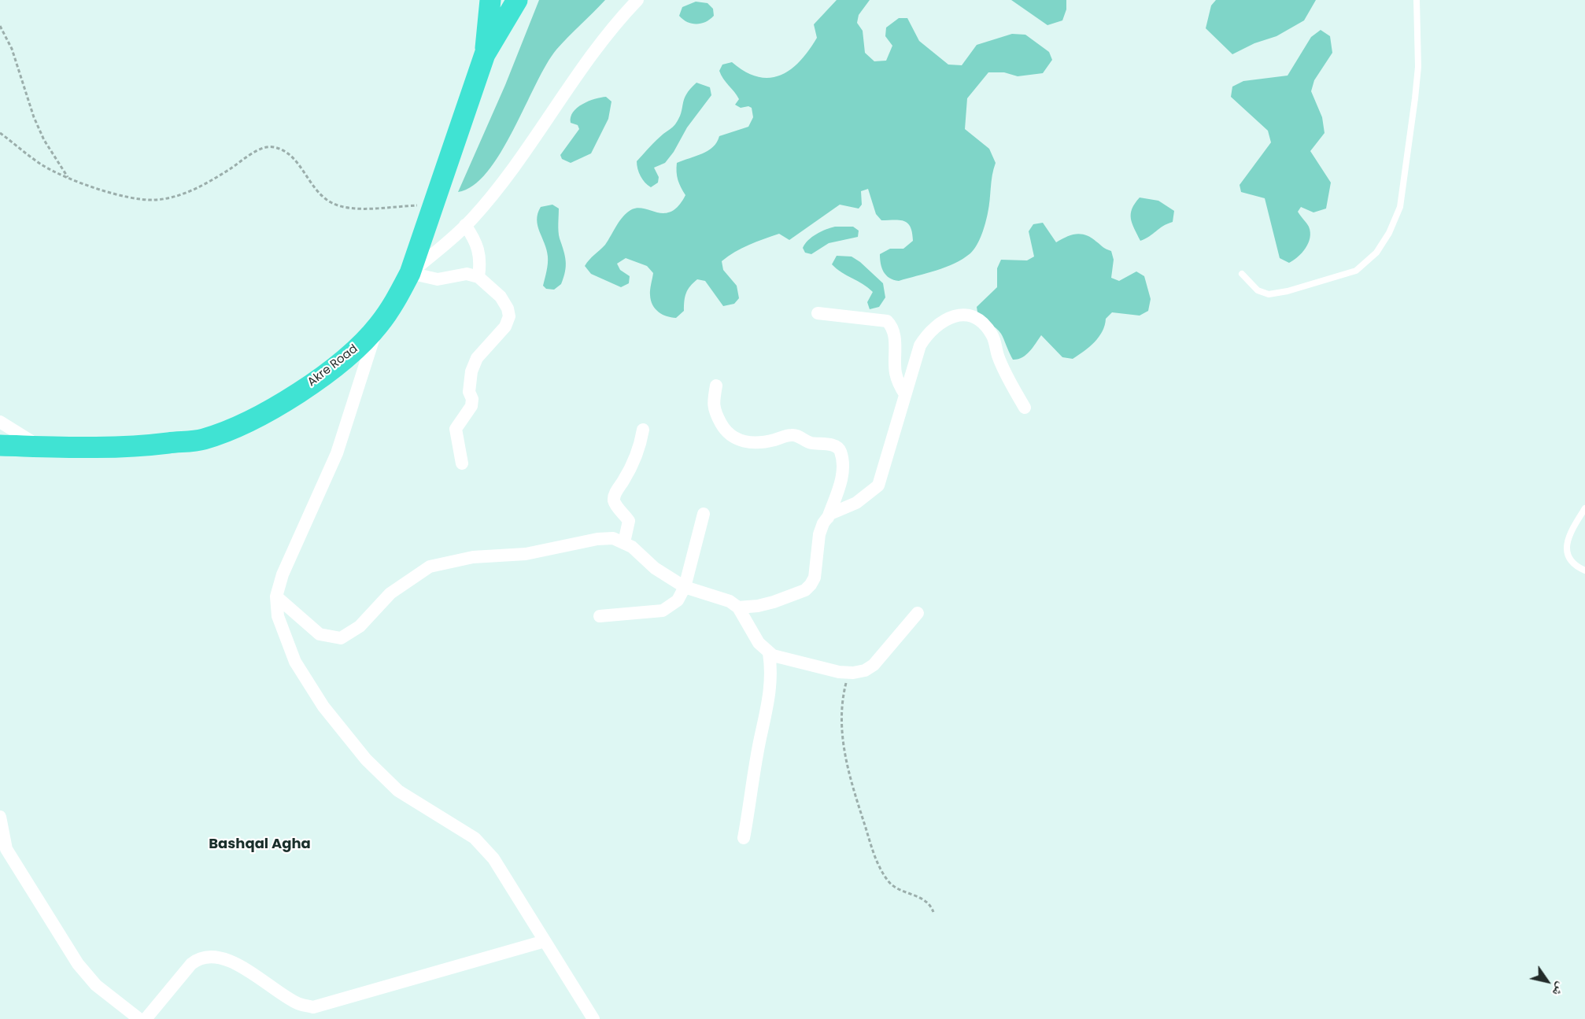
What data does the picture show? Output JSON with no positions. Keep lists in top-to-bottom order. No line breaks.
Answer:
{"streets":{"highway":["Akre Road"]},"districts":["Bashqal Agha"],"north":"bottom right"}
